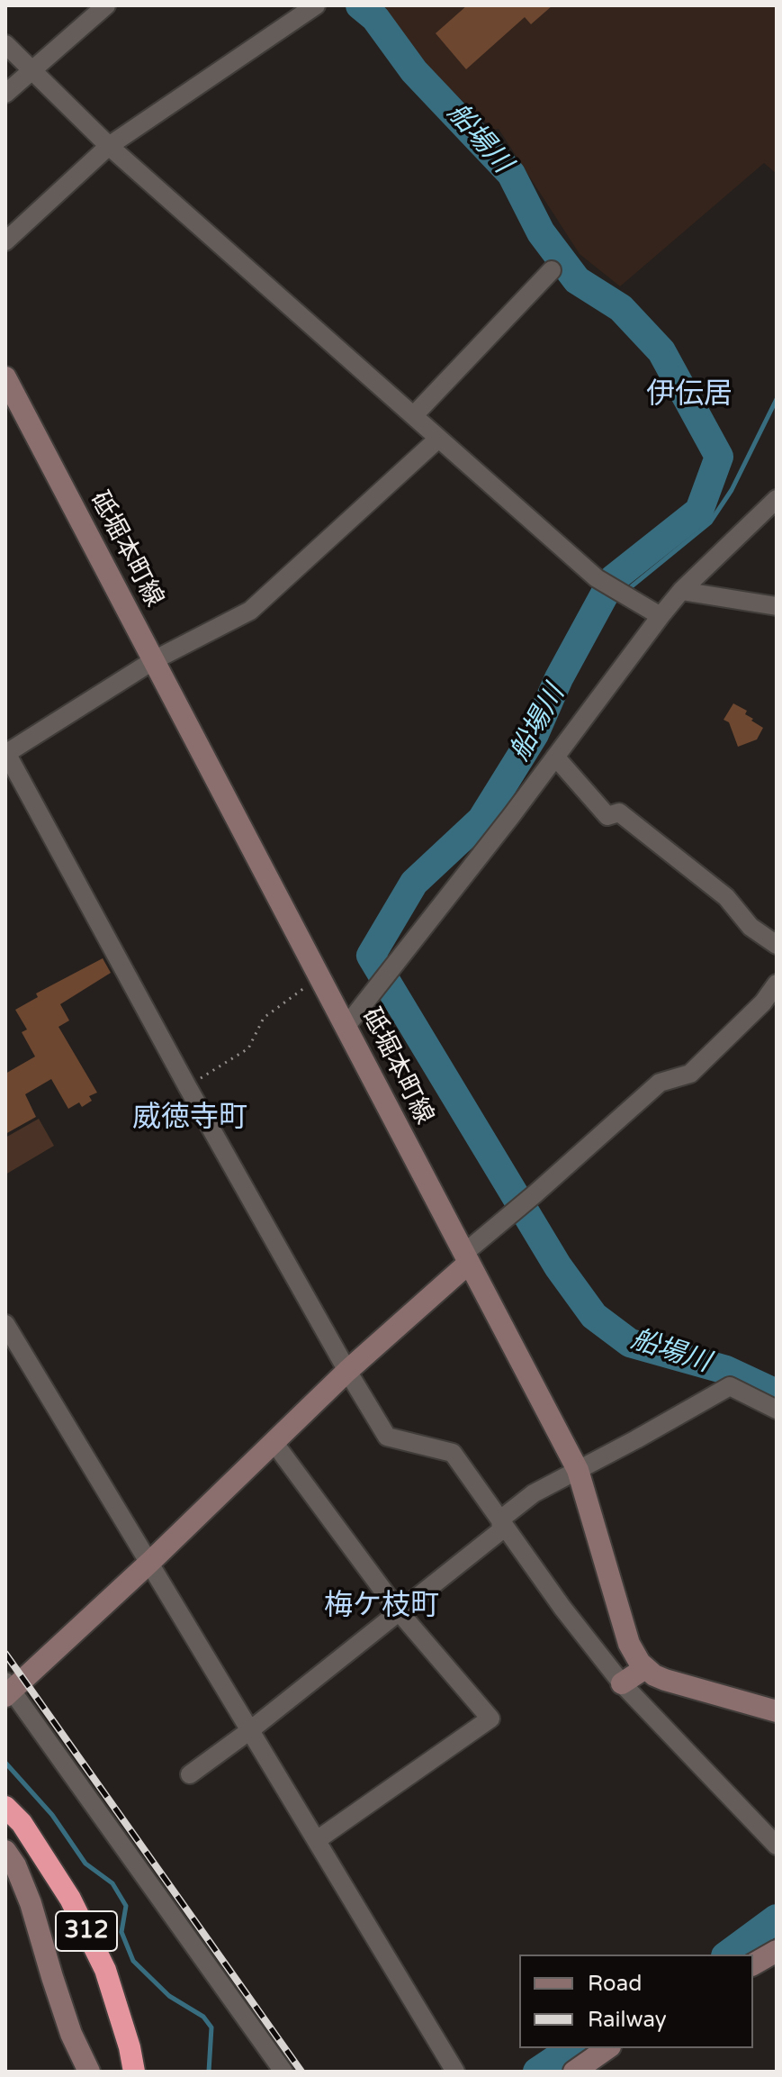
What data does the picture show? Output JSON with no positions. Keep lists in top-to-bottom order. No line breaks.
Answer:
{"streets":{"highway":["312"],"main road":["砥堀本町線"]},"districts":["伊伝居","威徳寺町","梅ケ枝町"],"water":["船場川"],"legend":["Road","Railway"]}
